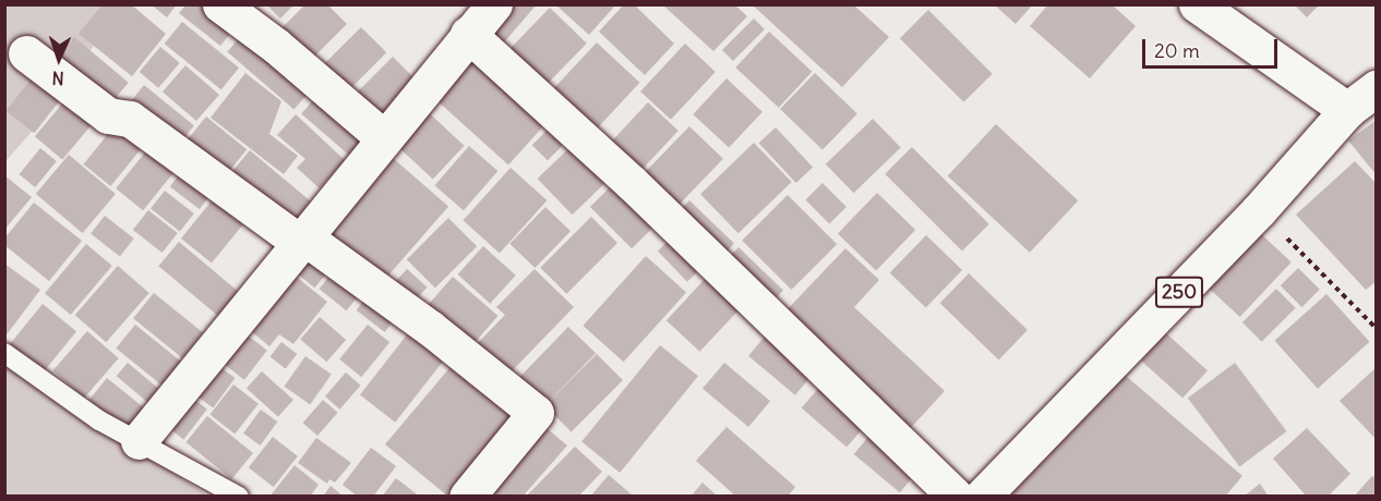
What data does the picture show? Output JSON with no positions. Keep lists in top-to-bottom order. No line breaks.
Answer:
{"streets":{"street":["250"]},"scale_bar":"20 m","north":"bottom"}
